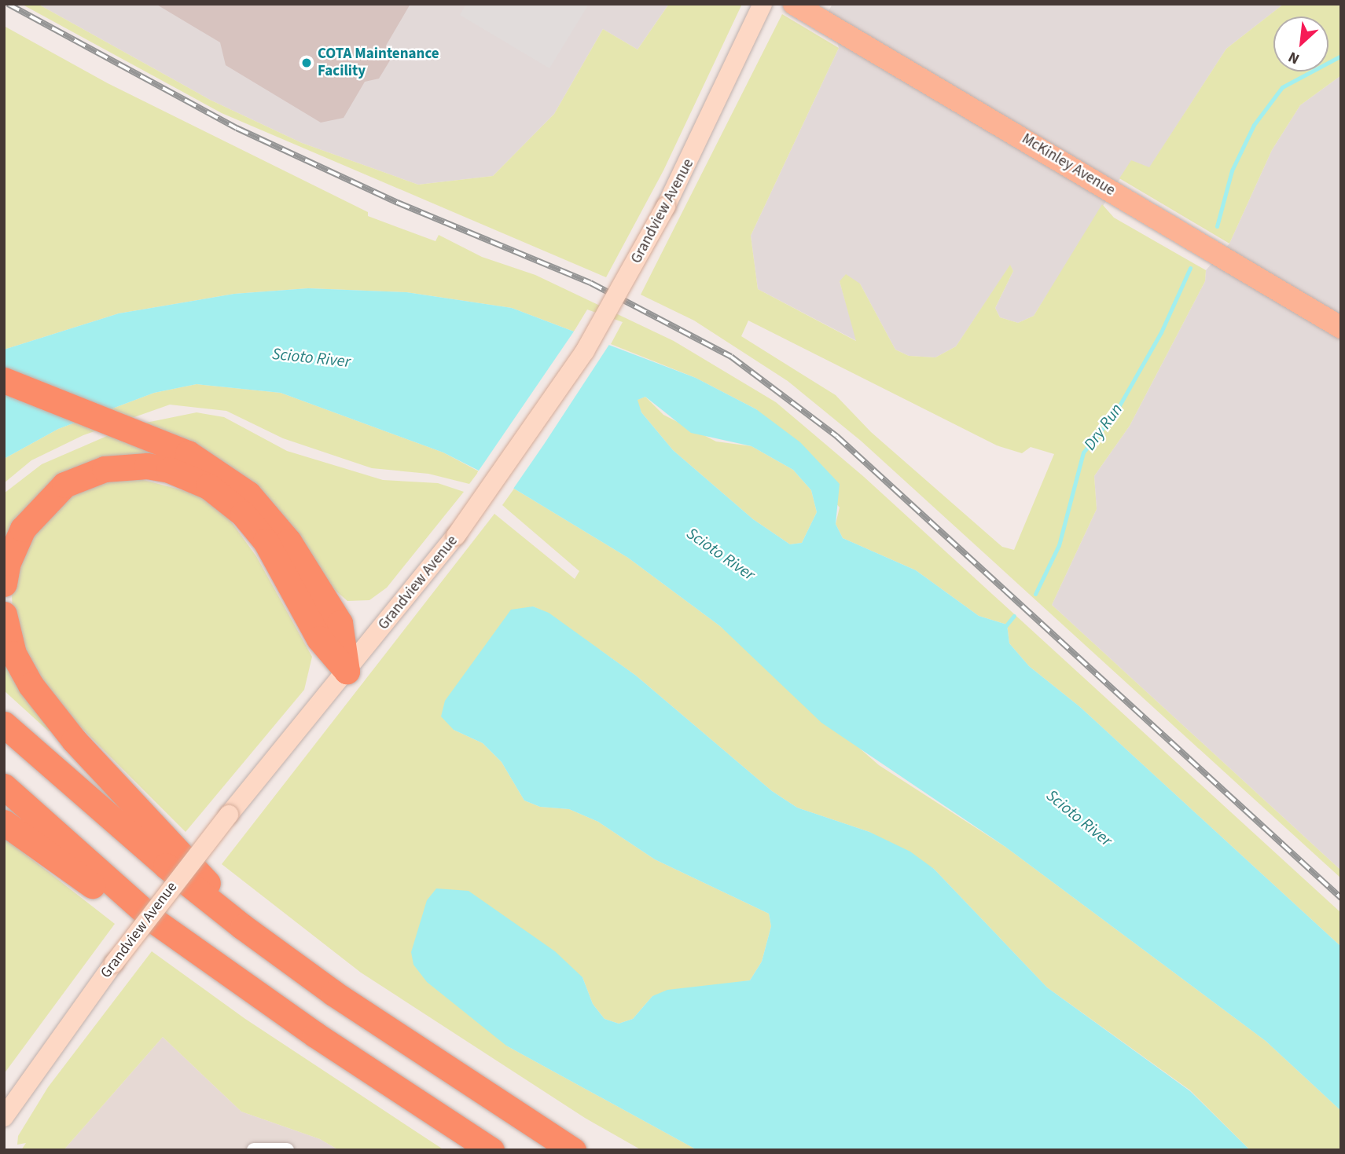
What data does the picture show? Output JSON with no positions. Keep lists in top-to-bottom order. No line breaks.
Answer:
{"streets":{"main road":["McKinley Avenue","Grandview Avenue"]},"water":["Scioto River","Dry Run"],"places":["COTA Maintenance Facility"],"north":"bottom left"}
